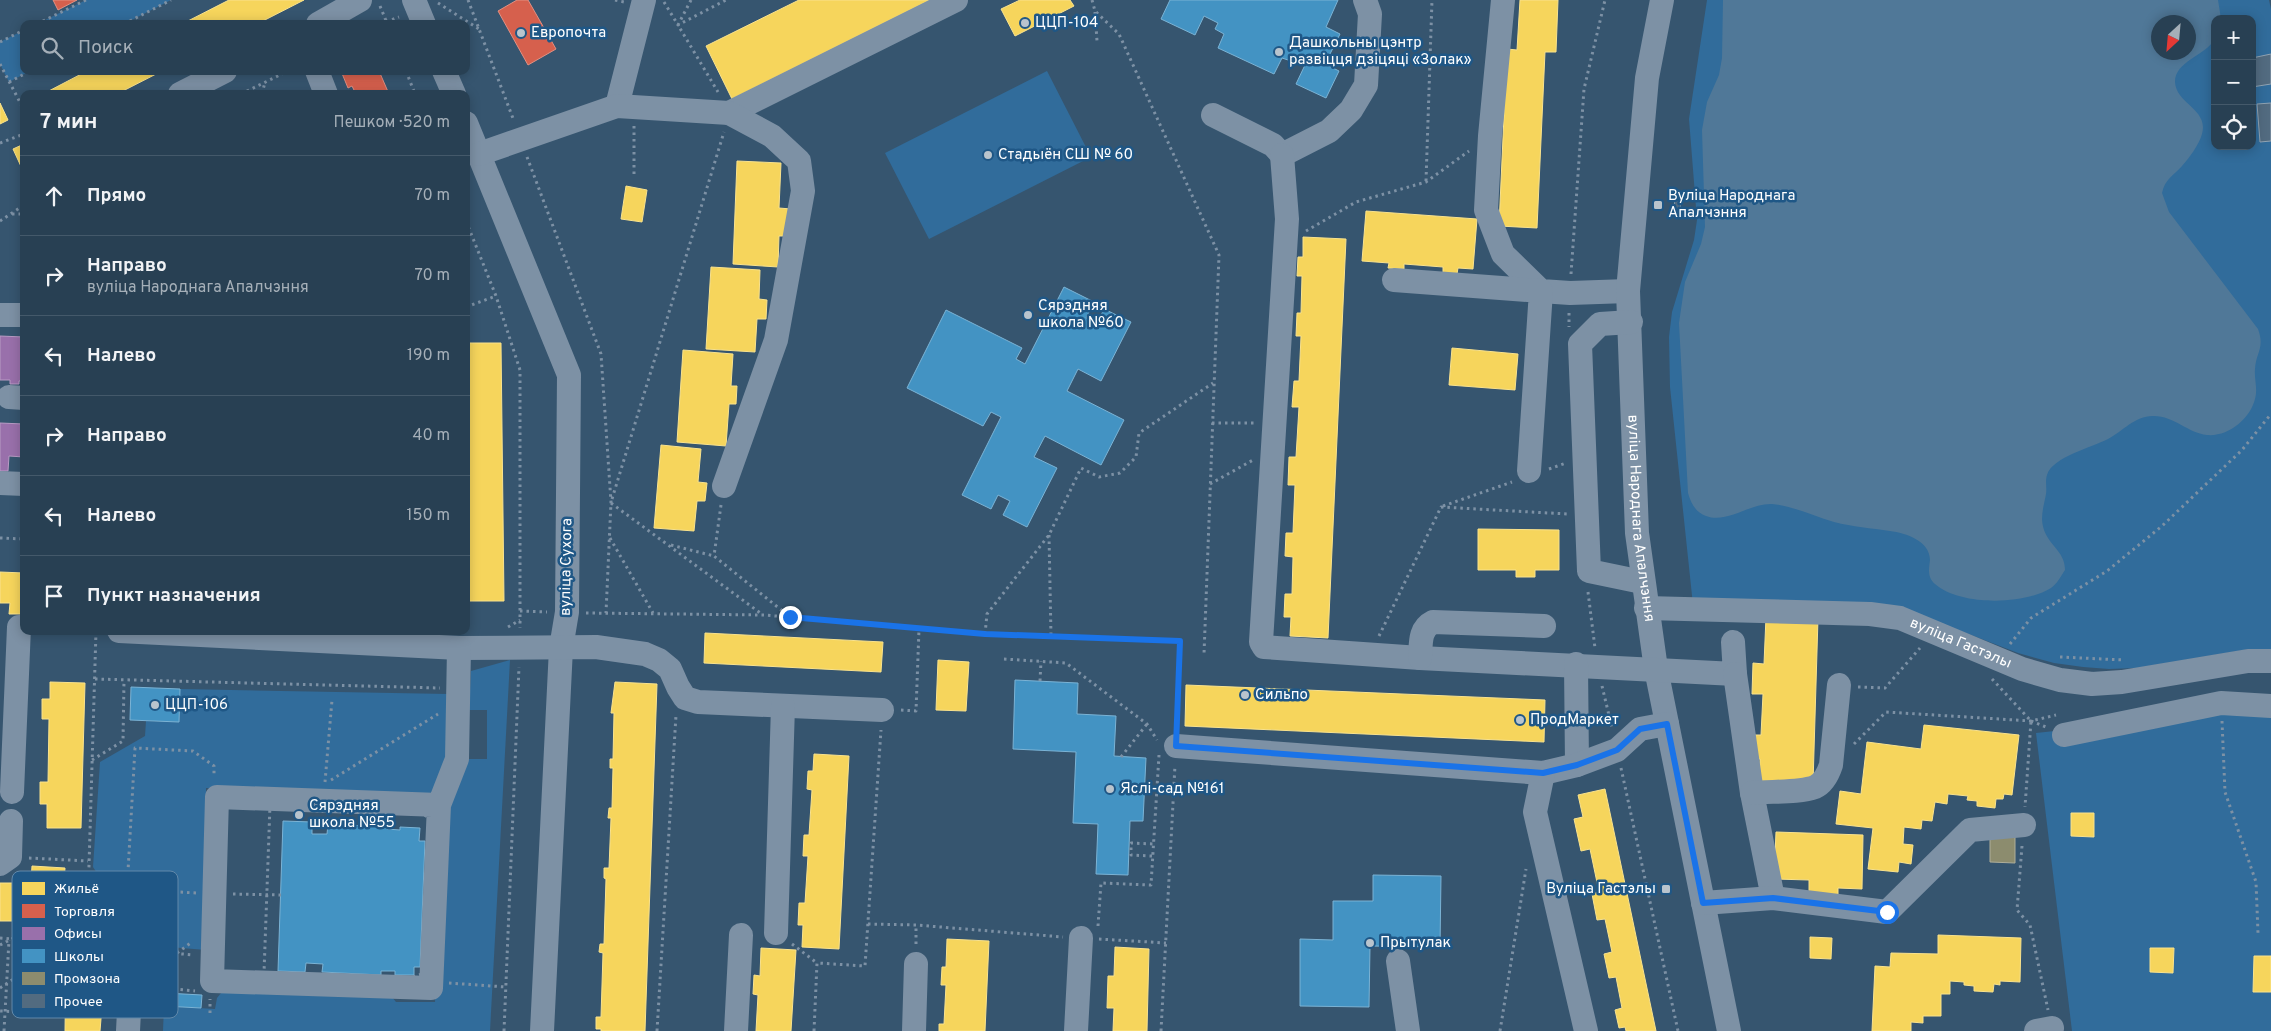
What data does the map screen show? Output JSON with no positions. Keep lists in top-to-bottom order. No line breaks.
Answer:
{"streets":{"street":["вуліца Народнага Апалчэння","вуліца Сухога","вуліца Гастэлы"]},"crossings":[["вуліца Народнага Апалчэння","вуліца Гастэлы"]],"places":{"other":["ЦЦП-104","Европочта","Дашкольны цэнтр развіцця дзіцяці «Золак»","Стадыён СШ № 60","Сярэдняя школа №60","Сильпо","ЦЦП-106","ПродМаркет","Яслі-сад №161","Сярэдняя школа №55","Прытулак"],"transit":["Вуліца Народнага Апалчэння","Вуліца Гастэлы"]},"legend":["Жильё","Торговля","Офисы","Школы","Промзона","Прочее"],"north":"bottom left","page":{"map_buttons":["+","−"],"search":"Поиск","heading":["7 мин","Пешком · 520 m"],"list":[["Прямо","70 m"],["Направо","вуліца Народнага Апалчэння","70 m"],["Налево","190 m"],["Направо","40 m"],["Налево","150 m"],"Пункт назначения"]}}
